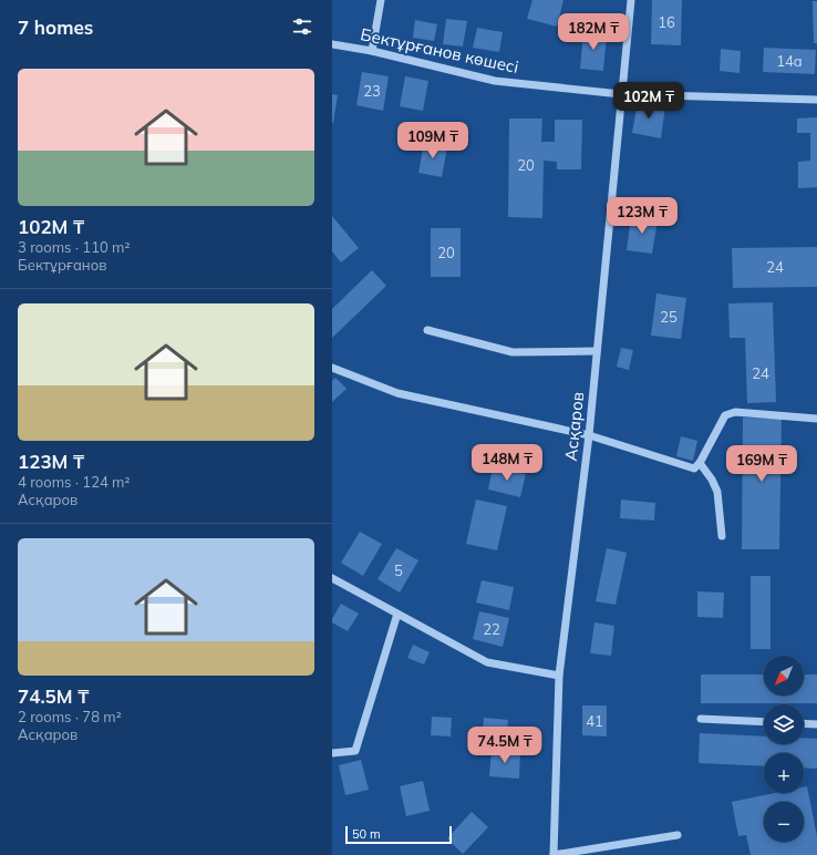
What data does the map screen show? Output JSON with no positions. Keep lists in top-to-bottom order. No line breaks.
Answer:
{"streets":{"street":["Бектұрғанов көшесі","Асқаров"]},"crossings":[["Бектұрғанов көшесі","Асқаров"]],"house_numbers":["16","14а","23","20","20","24","25","24","5","22","41"],"scale_bar":"50 m","north":"bottom left","page":{"heading":"7 homes","price":["182M ₸","102M ₸","109M ₸","123M ₸","148M ₸","169M ₸","74.5M ₸"],"list":[{"name":"102M ₸","note":"3 rooms · 110 m² · Бектұрғанов"},{"name":"123M ₸","note":"4 rooms · 124 m² · Асқаров"},{"name":"74.5M ₸","note":"2 rooms · 78 m² · Асқаров"}],"map_buttons":["+","−"],"scale":"50 m"}}
